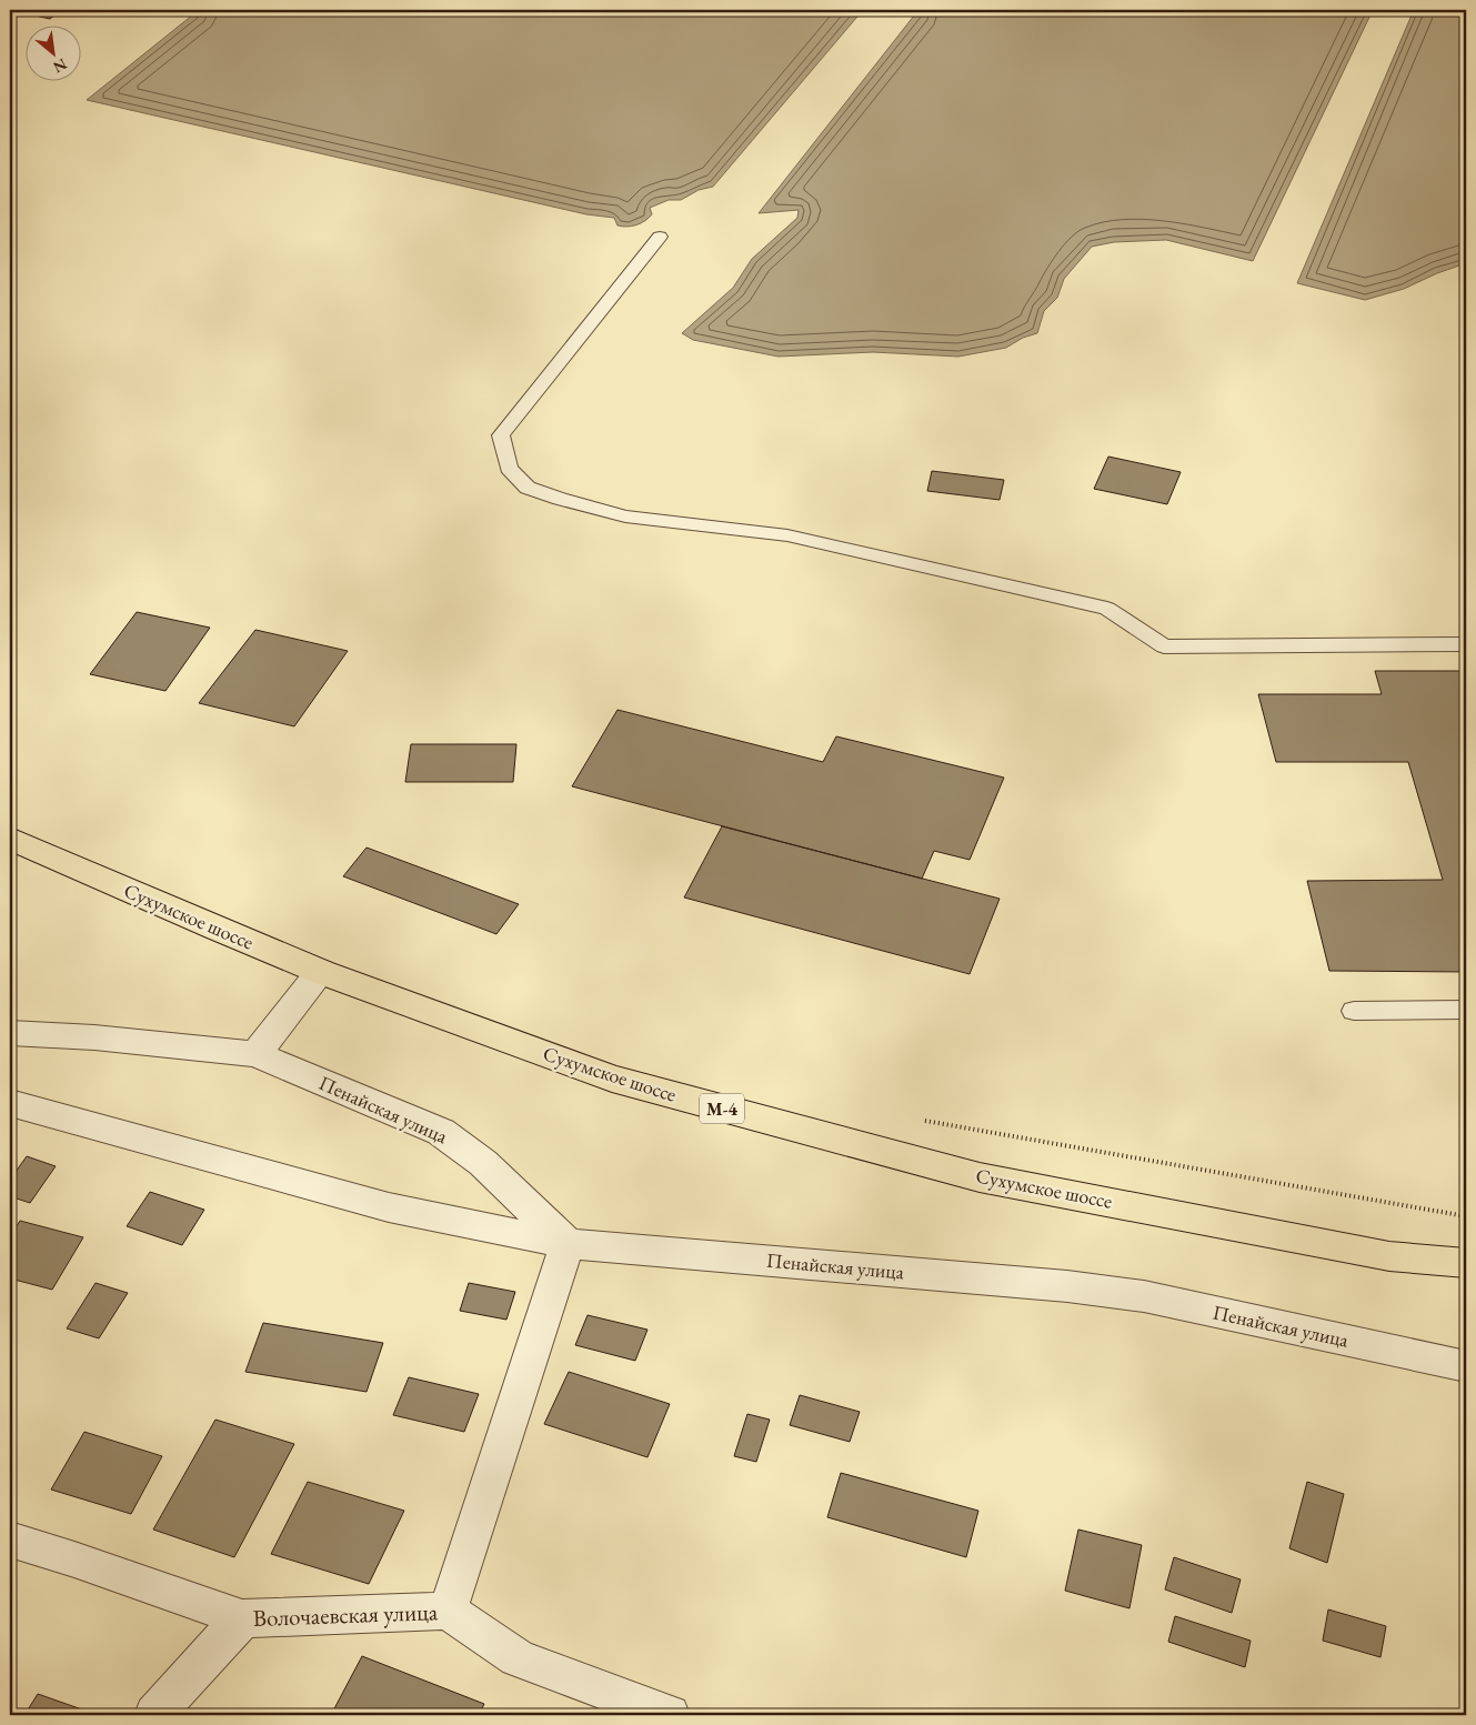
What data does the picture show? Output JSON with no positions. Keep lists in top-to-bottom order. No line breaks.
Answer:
{"streets":{"highway":["Сухумское шоссе","М-4"],"street":["Пенайская улица","Волочаевская улица"]},"north":"bottom right"}
